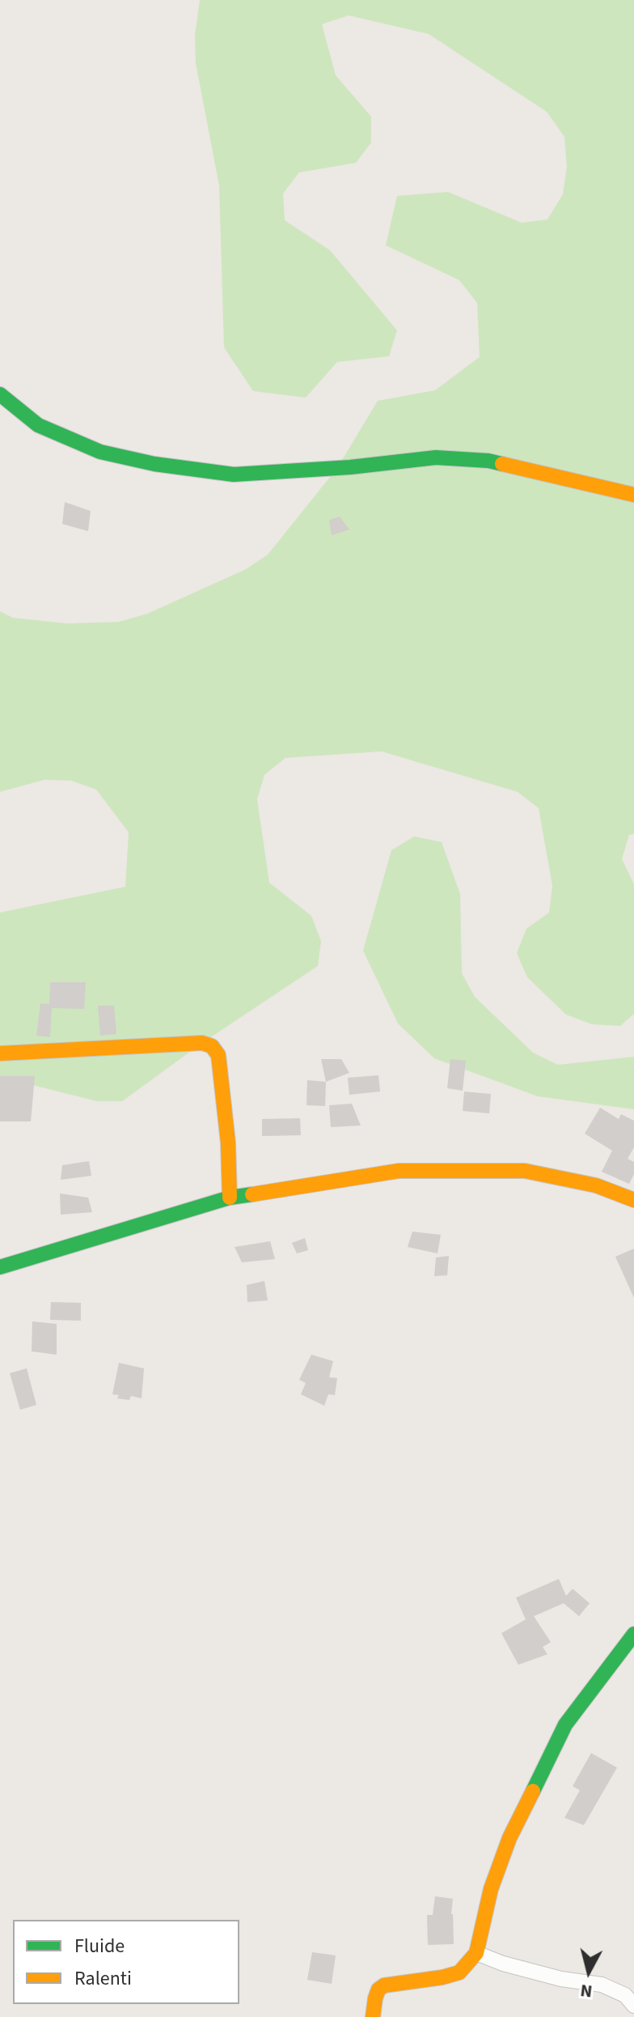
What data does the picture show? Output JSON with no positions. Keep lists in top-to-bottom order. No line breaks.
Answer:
{"legend":["Fluide","Ralenti"],"north":"bottom"}
